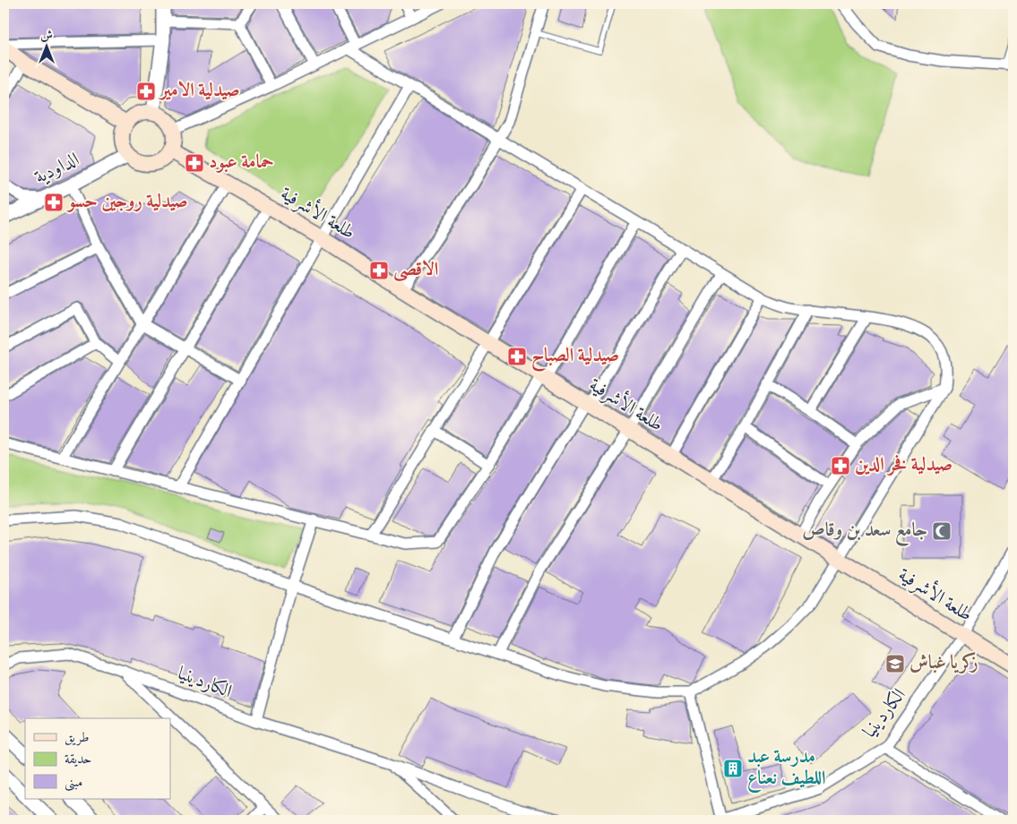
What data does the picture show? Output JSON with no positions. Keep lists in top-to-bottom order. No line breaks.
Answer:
{"streets":{"main road":["طلعة الأشرفية"],"street":["الداودية","الكاردينيا"]},"crossings":[["الداودية","طلعة الأشرفية"],["طلعة الأشرفية","الكاردينيا"]],"places":{"pharmacy":["صيدلية الامير","حمامة عبود","صيدلية روجين حسو","الاقصى","صيدلية الصباح","صيدلية فخر الدين"],"mosque":["جامع سعد بن وقاص"],"school or university":["زكريا غباش"],"building":["مدرسة عبد اللطيف نعناع"]},"legend":["طريق","حديقة","مبنى"],"north":"top"}
